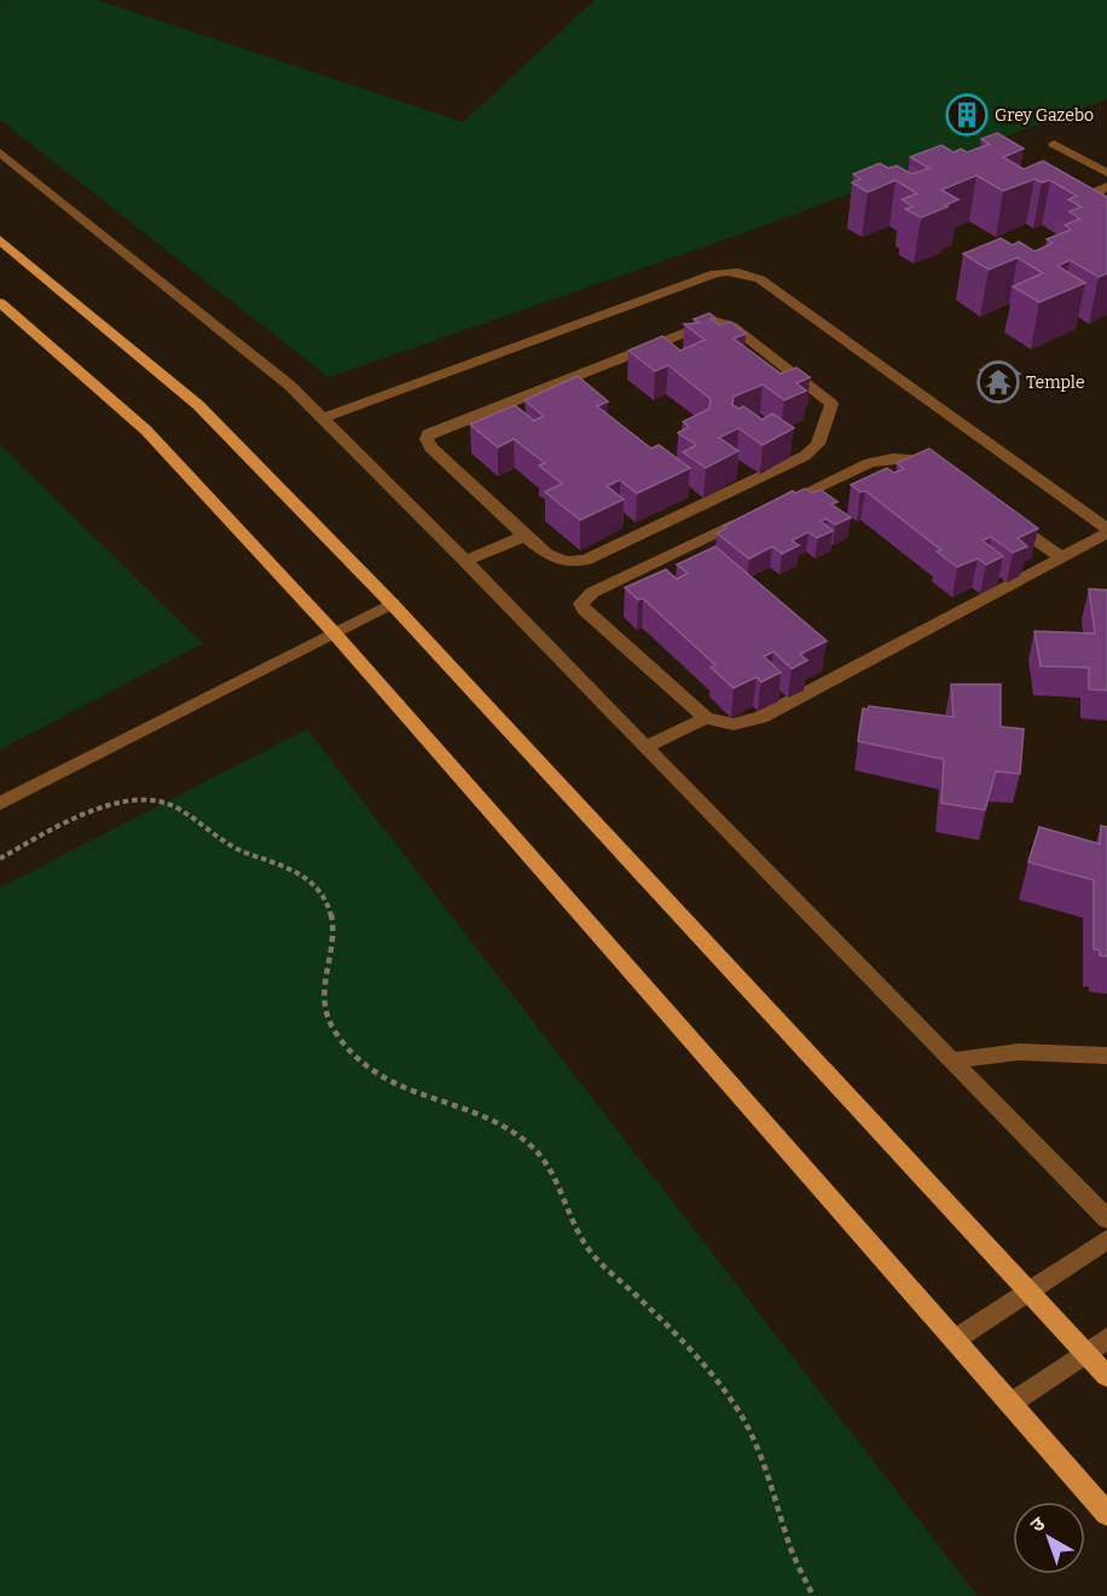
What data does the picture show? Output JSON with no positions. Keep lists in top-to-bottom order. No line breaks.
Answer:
{"places":{"building":["Grey Gazebo"],"temple":["Temple"]},"north":"top left"}
